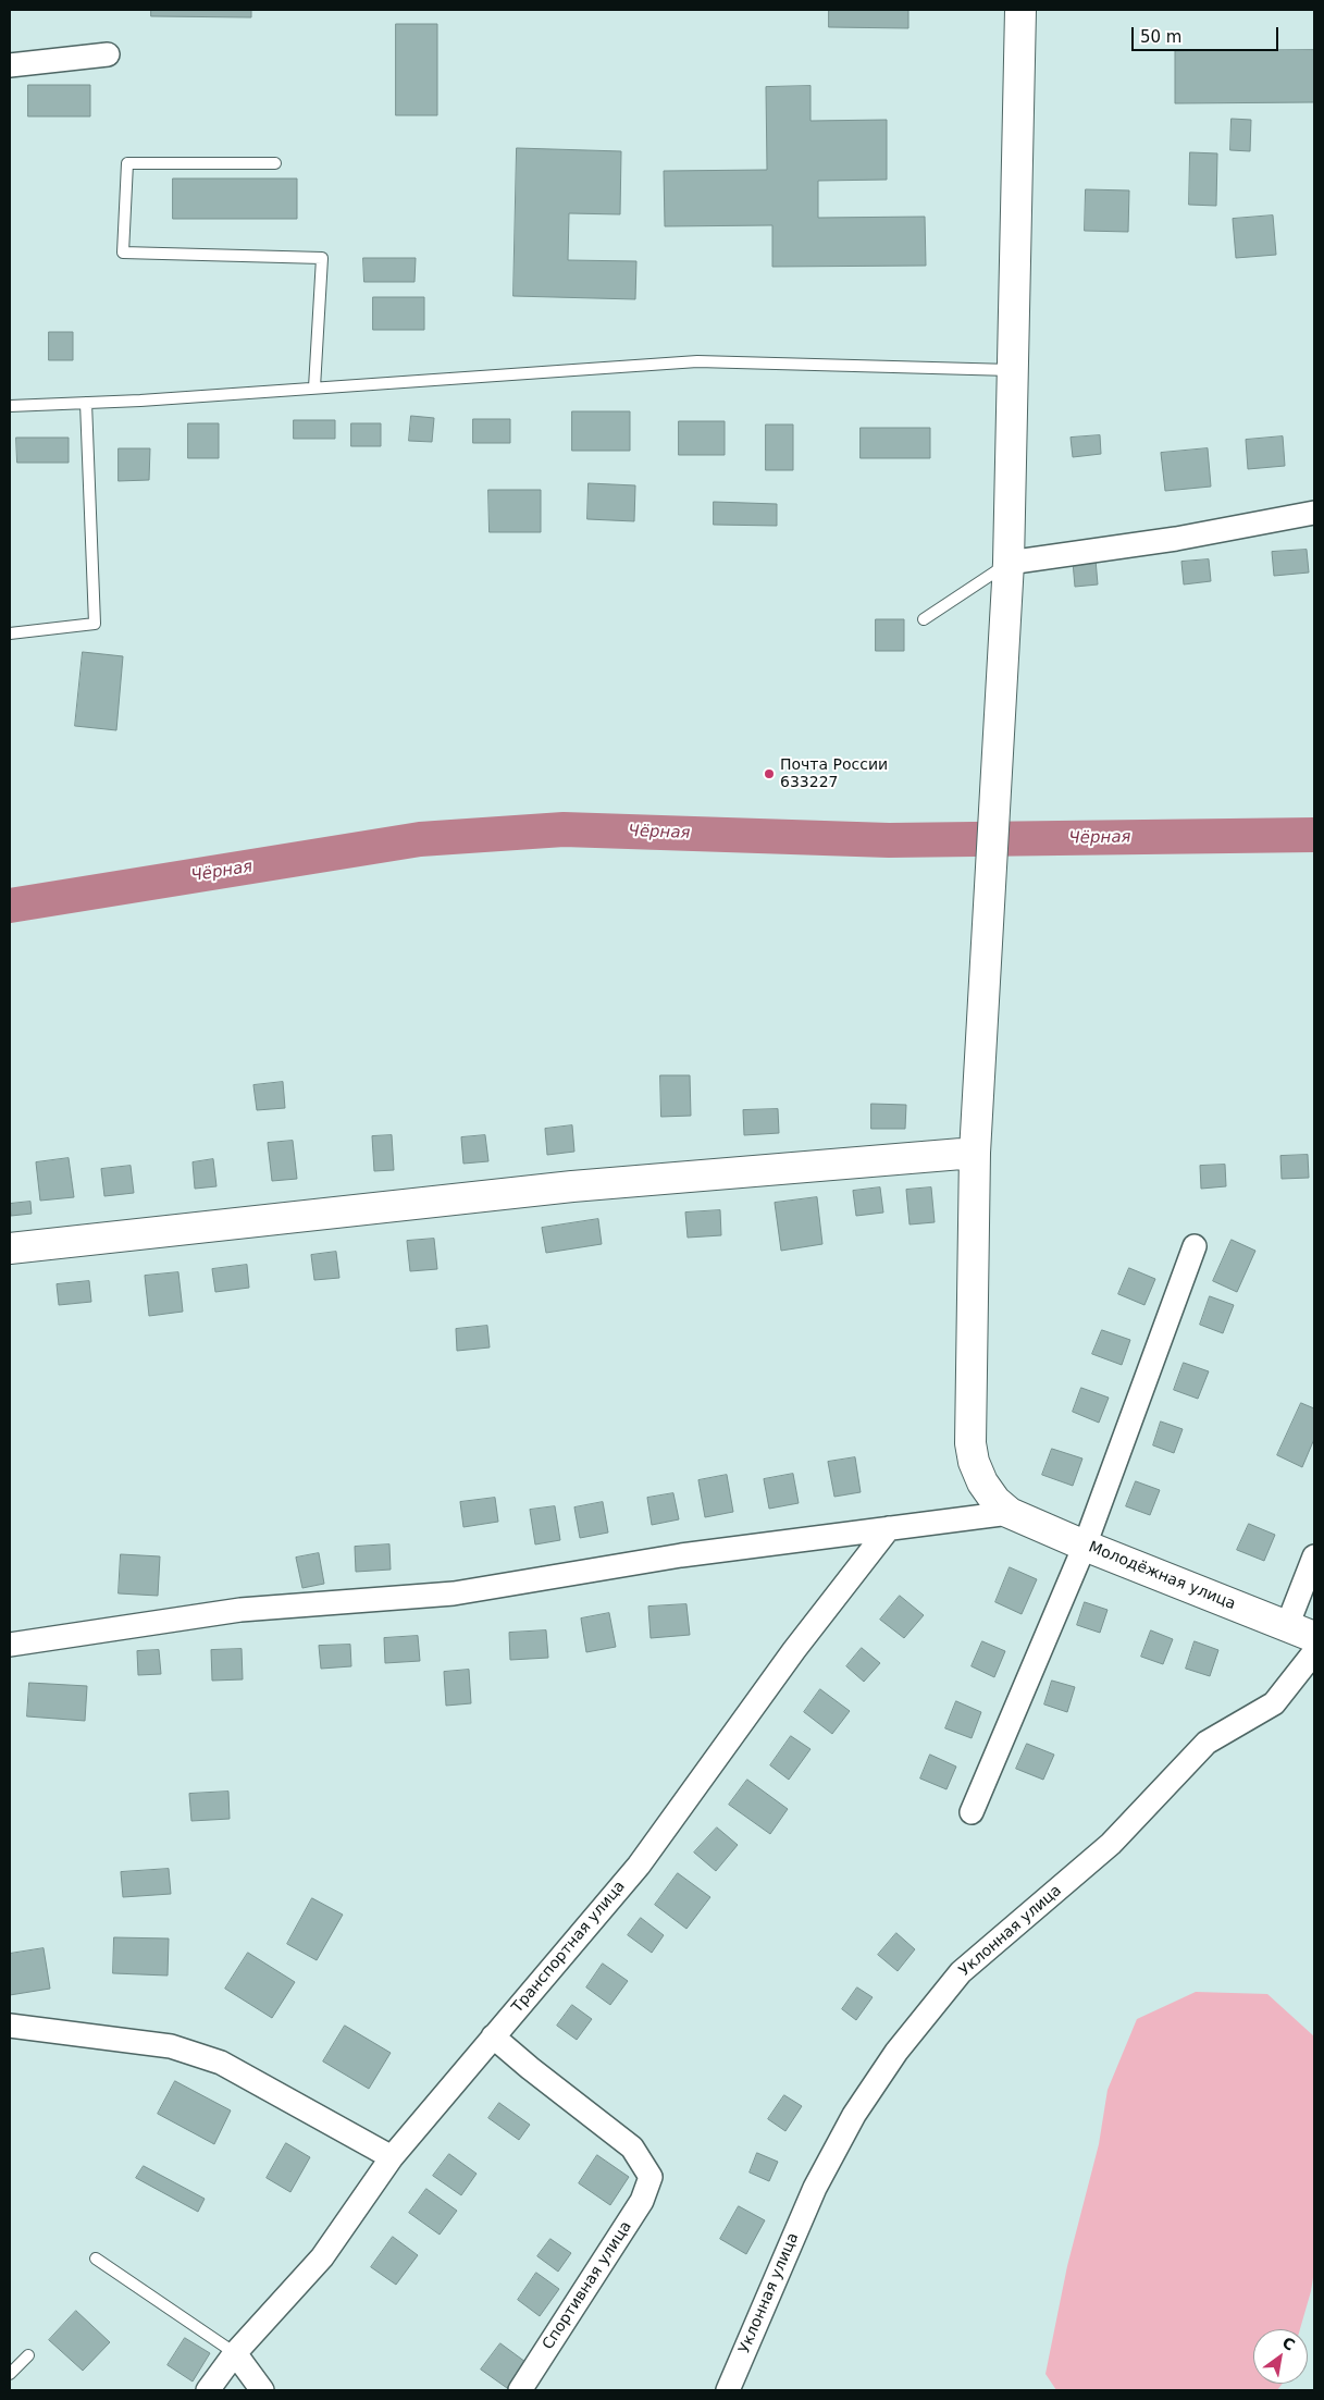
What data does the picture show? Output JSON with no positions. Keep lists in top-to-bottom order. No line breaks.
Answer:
{"streets":{"street":["Молодёжная улица","Уклонная улица","Транспортная улица","Спортивная улица"]},"crossings":[["Транспортная улица","Спортивная улица"]],"water":["Чёрная"],"places":["Почта России 633227"],"scale_bar":"50 m","north":"top right"}
